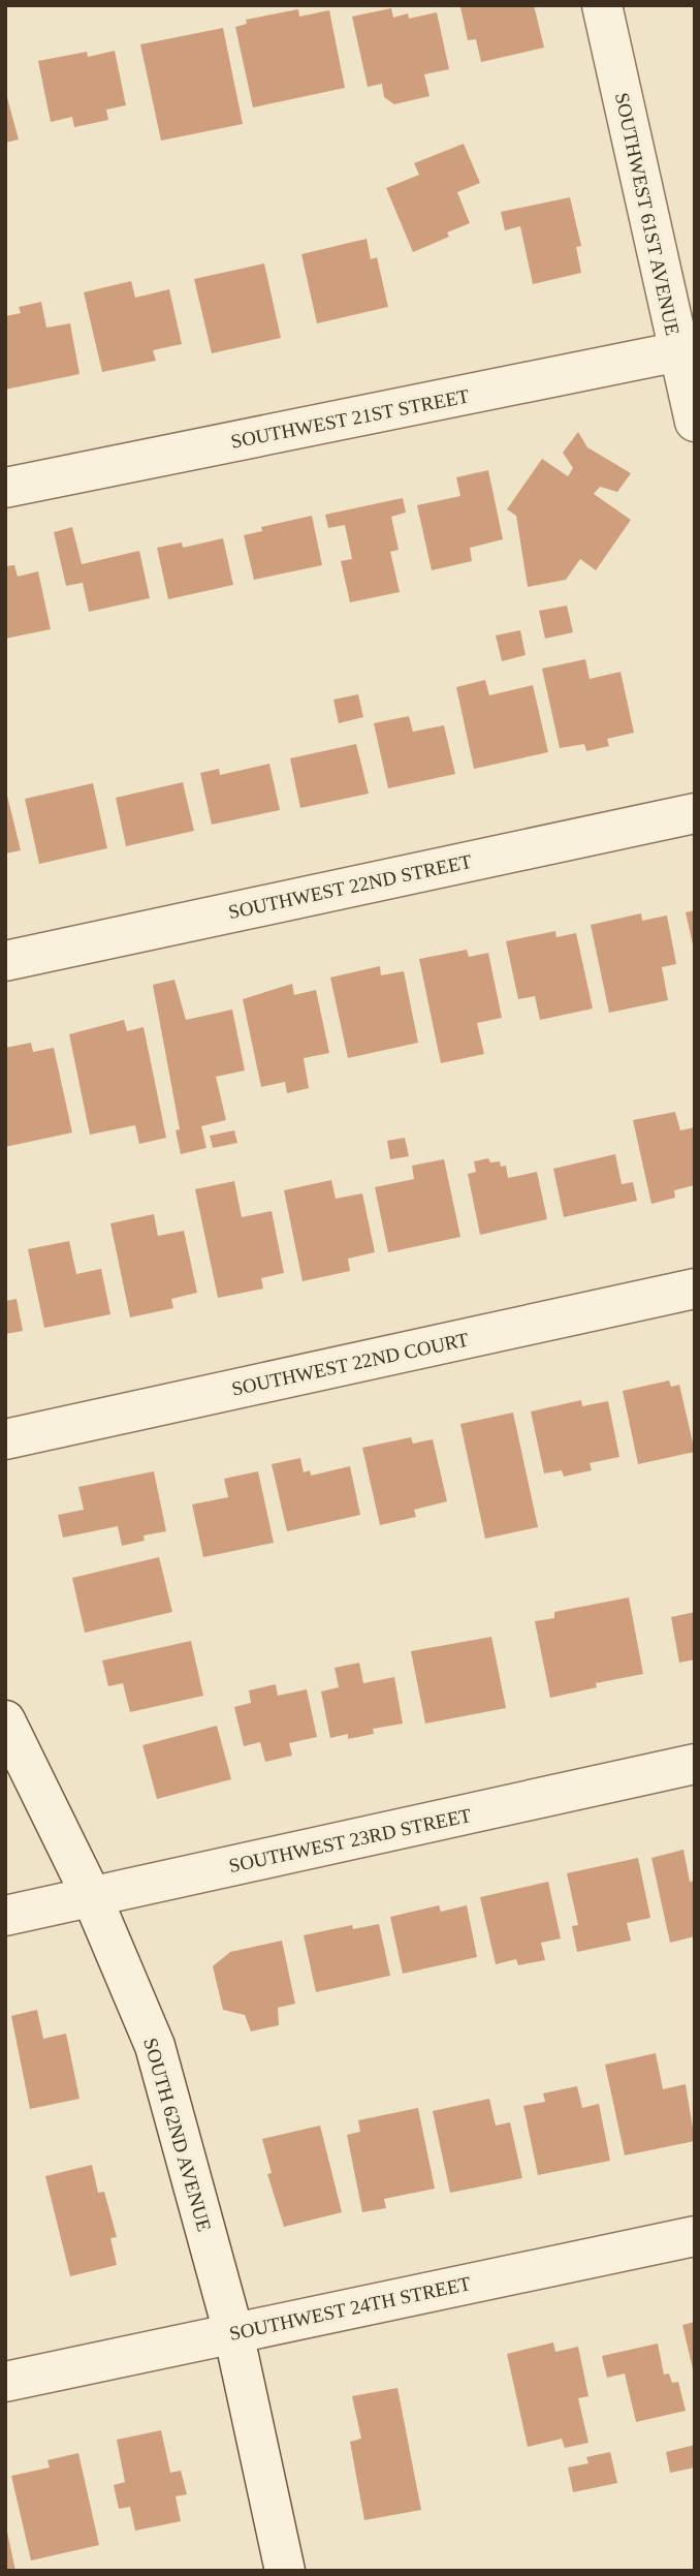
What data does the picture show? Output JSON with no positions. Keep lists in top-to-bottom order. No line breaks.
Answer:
{"streets":{"street":["SOUTHWEST 61ST AVENUE","SOUTHWEST 21ST STREET","SOUTHWEST 22ND STREET","SOUTHWEST 22ND COURT","SOUTHWEST 23RD STREET","SOUTH 62ND AVENUE","SOUTHWEST 24TH STREET"]},"crossings":[["SOUTHWEST 61ST AVENUE","SOUTHWEST 21ST STREET"],["SOUTHWEST 23RD STREET","SOUTH 62ND AVENUE"],["SOUTH 62ND AVENUE","SOUTHWEST 24TH STREET"]]}
